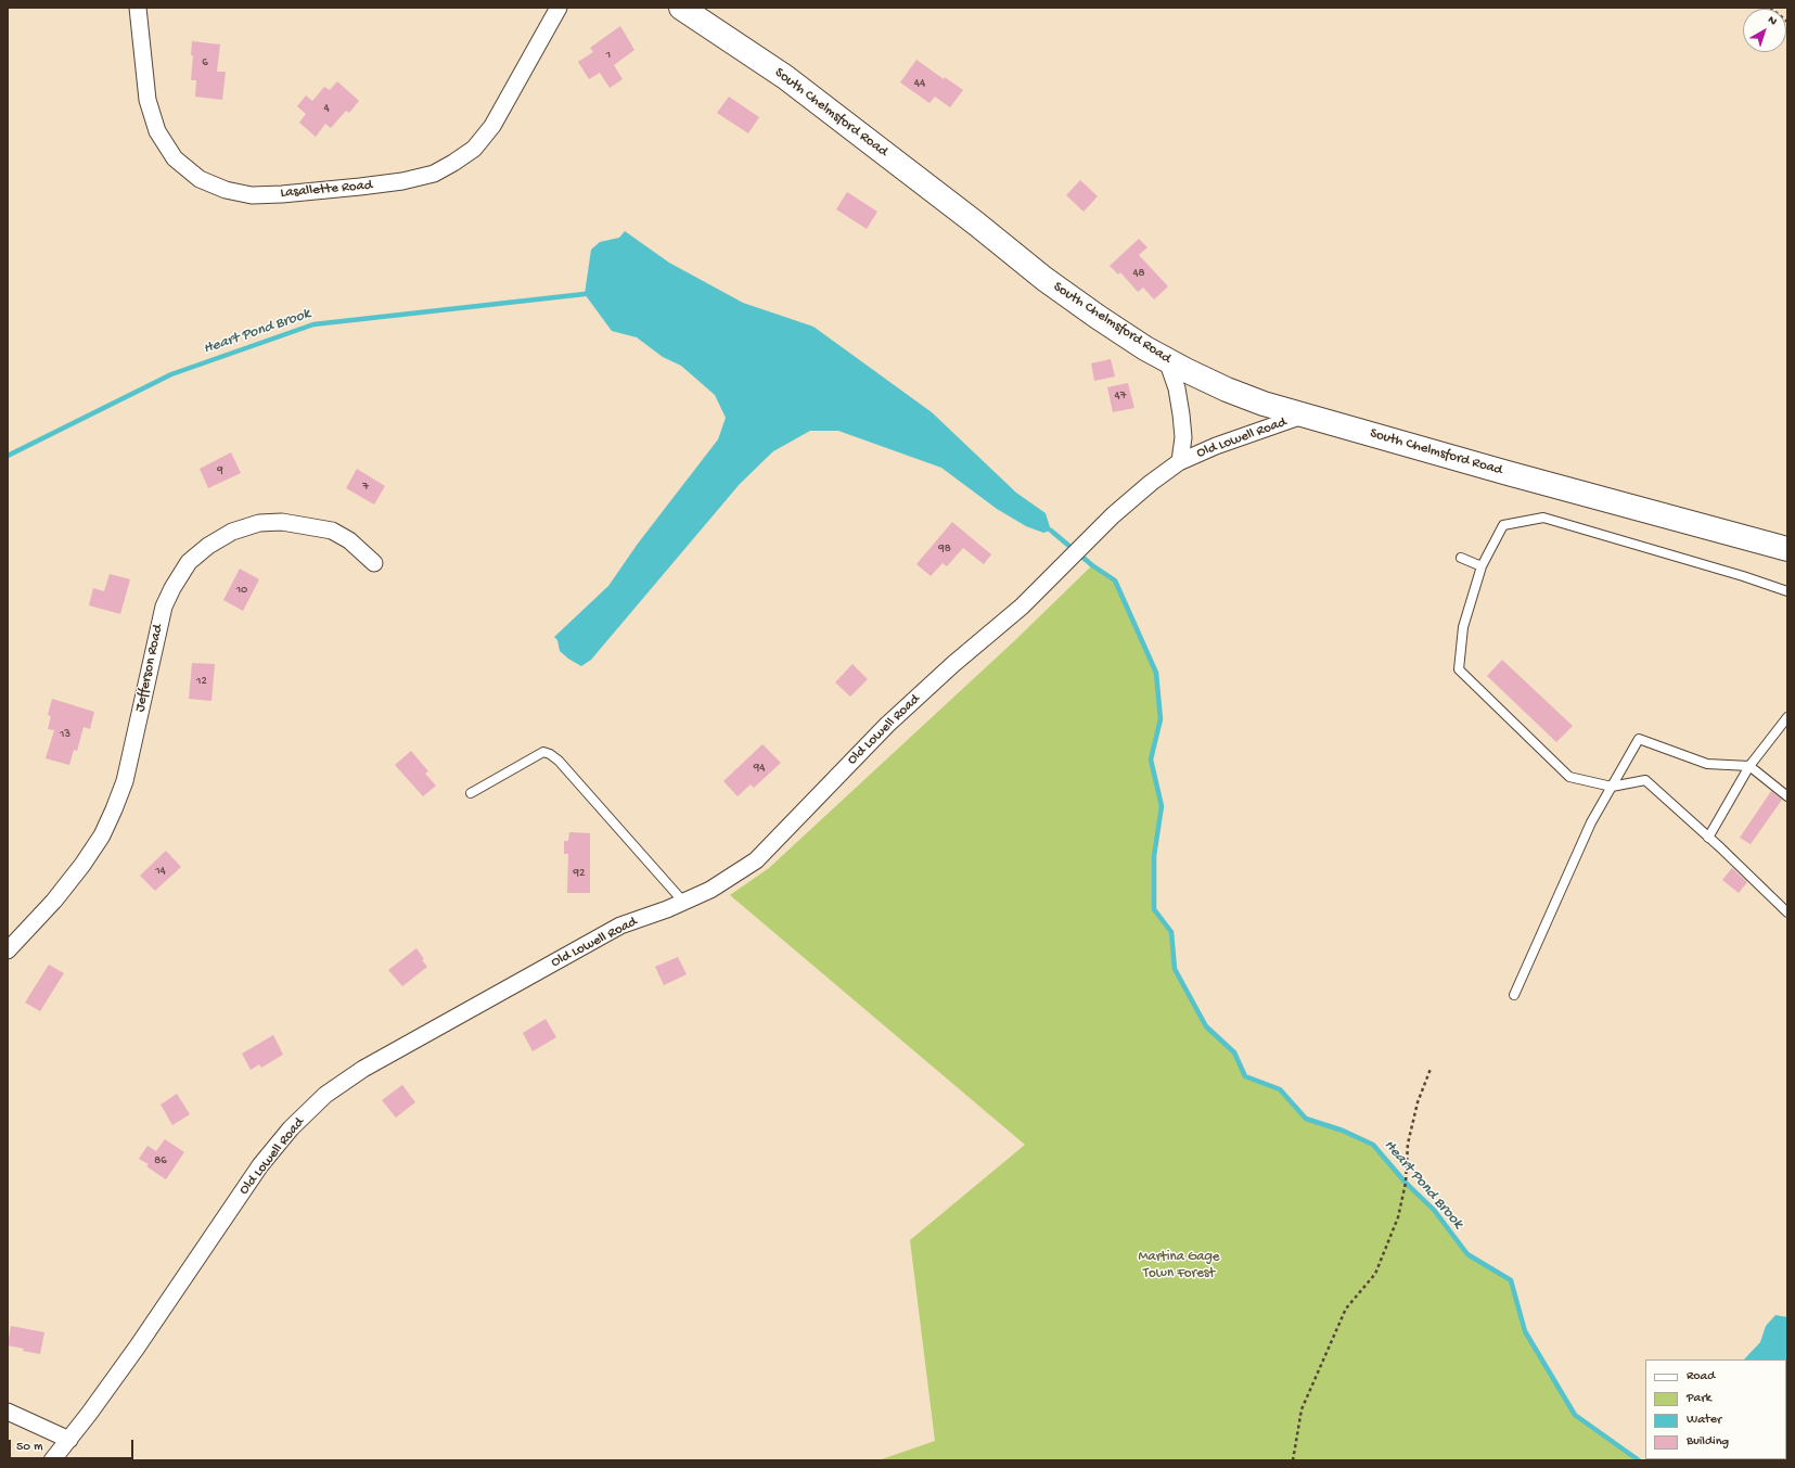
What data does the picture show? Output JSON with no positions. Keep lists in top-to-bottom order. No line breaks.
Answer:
{"streets":{"main road":["South Chelmsford Road"],"street":["Lasallette Road","Old Lowell Road","Jefferson Road"]},"crossings":[["South Chelmsford Road","Old Lowell Road"]],"water":["Heart Pond Brook"],"parks":["Martina Gage Town Forest"],"house_numbers":["1","6","44","4","48","47","9","7","98","10","12","13","94","14","92","86"],"legend":["Road","Park","Water","Building"],"scale_bar":"50 m","north":"top right"}
